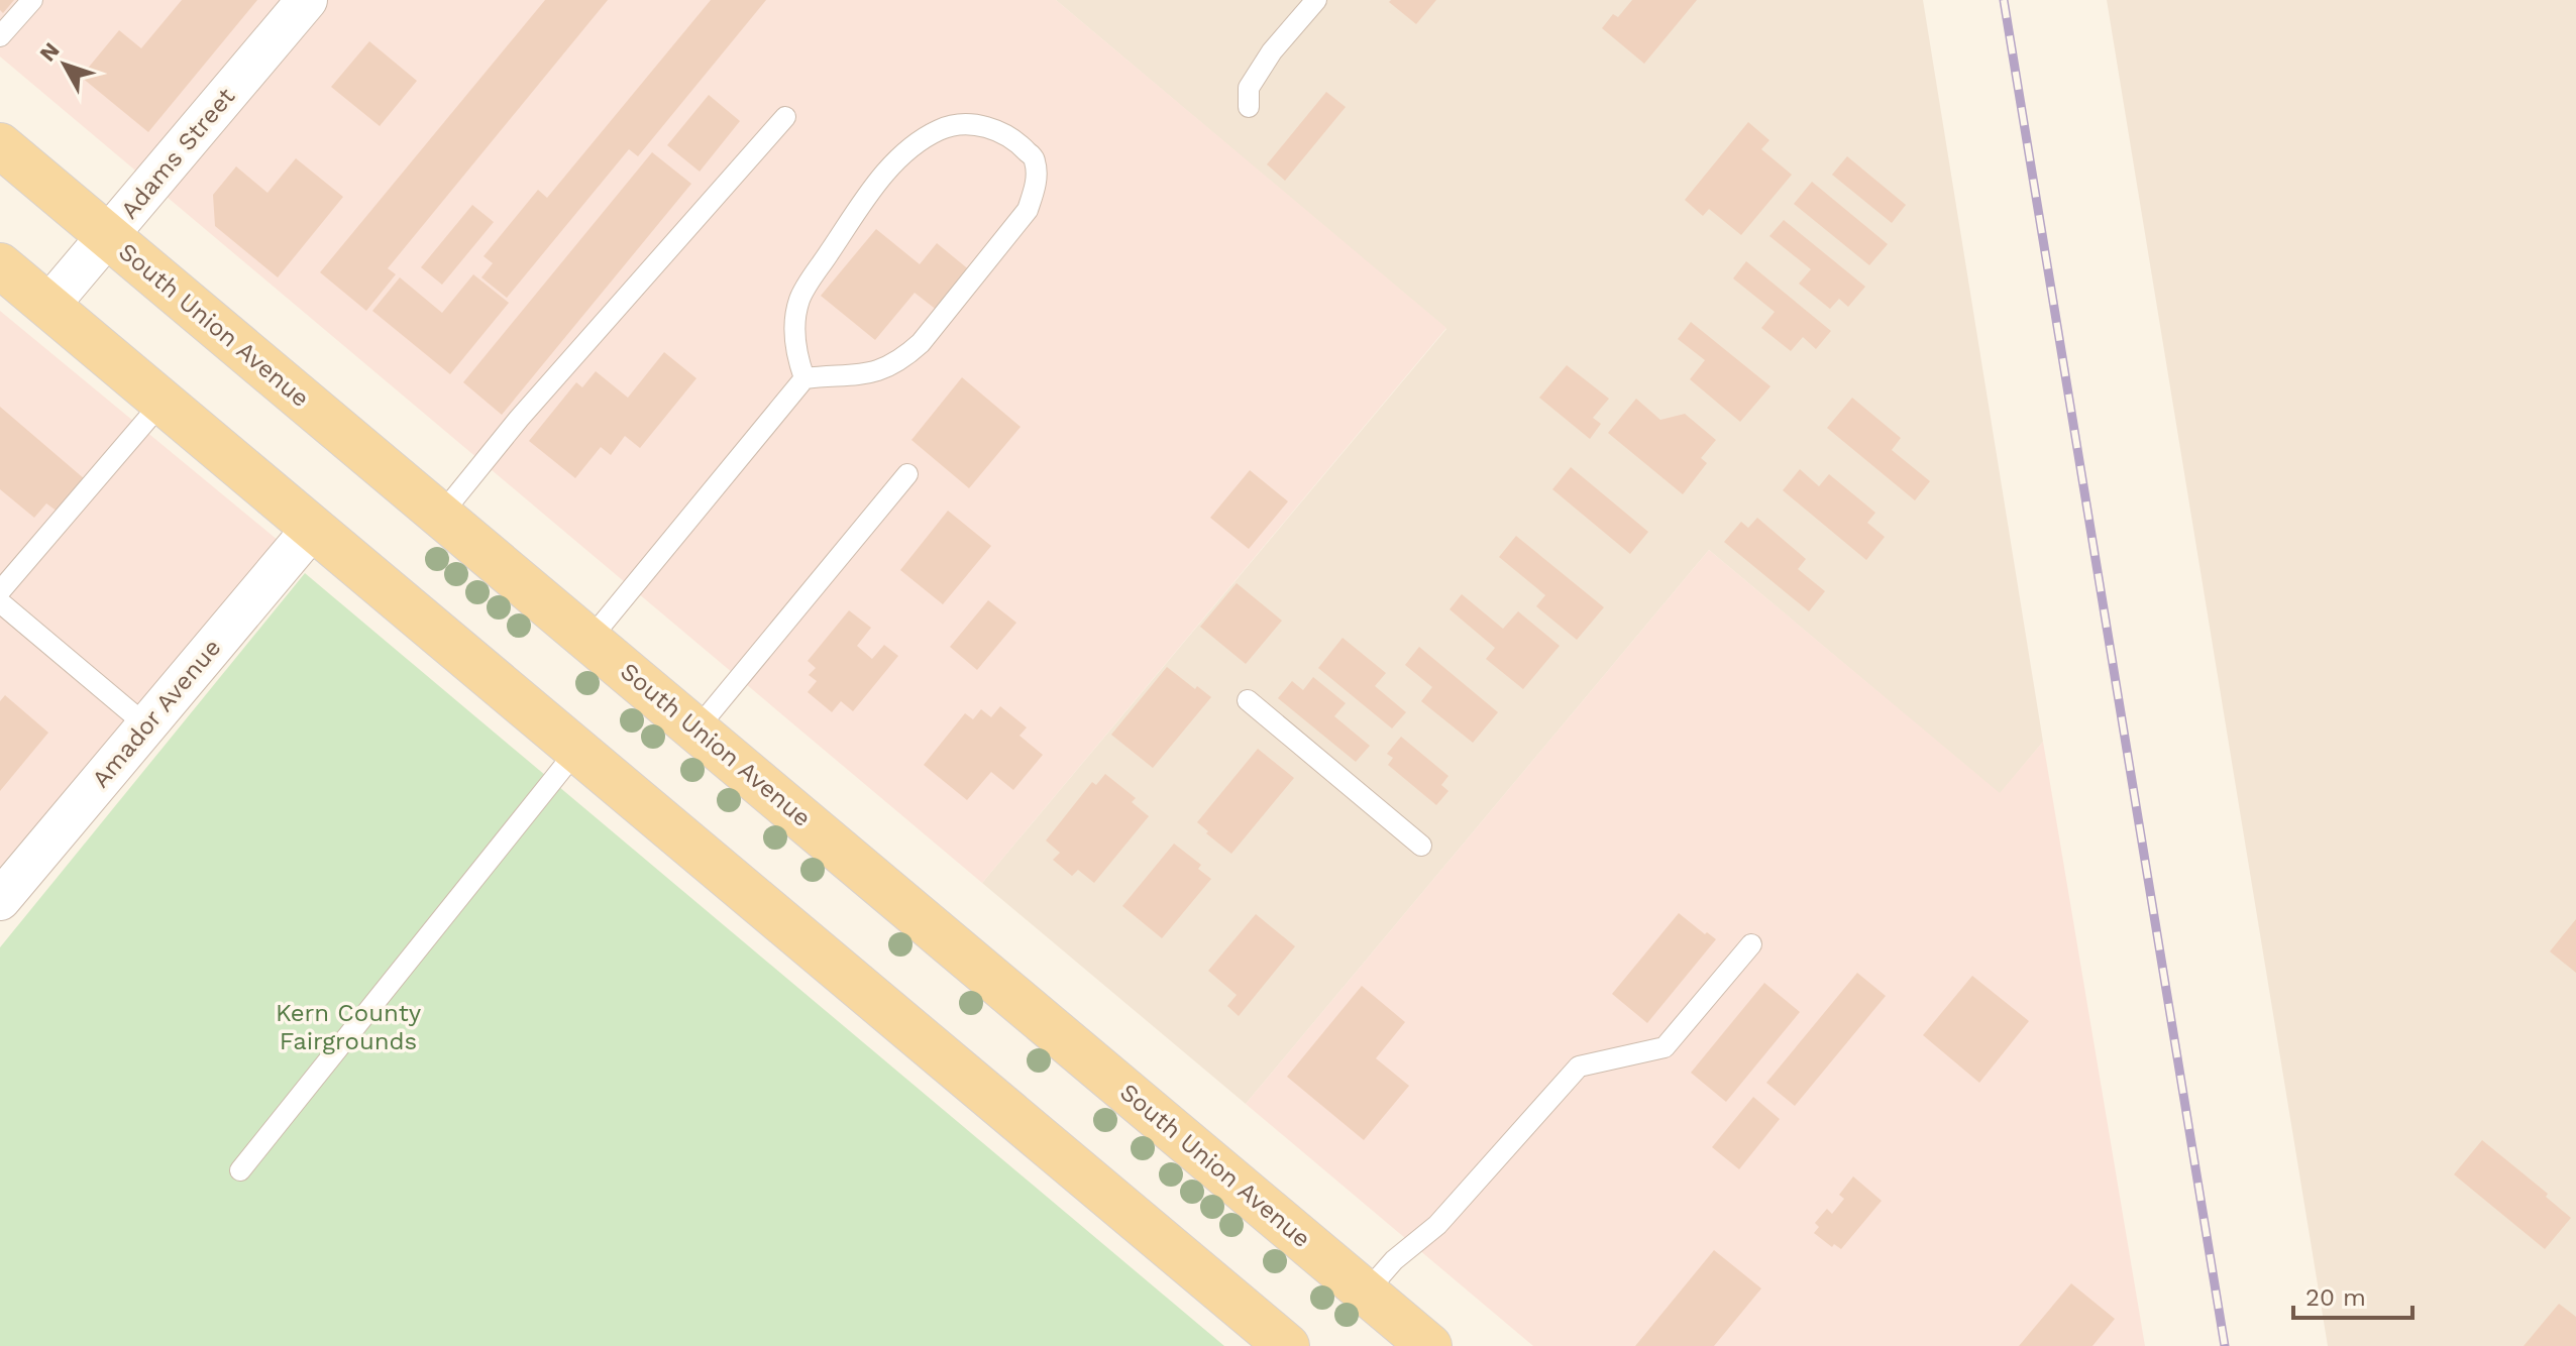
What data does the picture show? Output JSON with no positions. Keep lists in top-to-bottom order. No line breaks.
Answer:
{"streets":{"main road":["South Union Avenue"],"street":["Adams Street","Amador Avenue"]},"crossings":[["Adams Street","South Union Avenue"]],"parks":["Kern County Fairgrounds"],"scale_bar":"20 m","north":"top left"}
